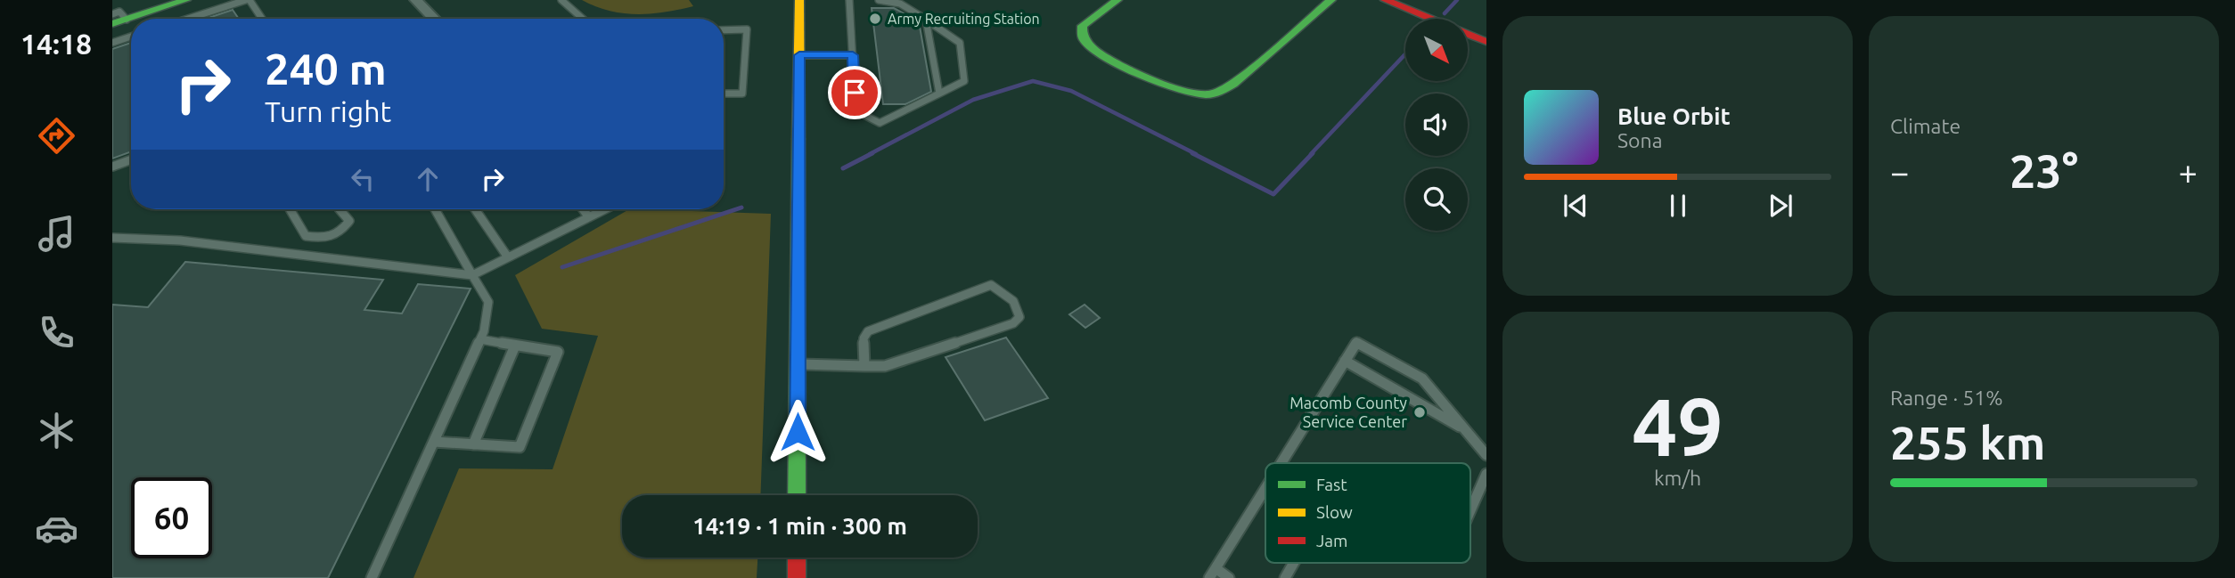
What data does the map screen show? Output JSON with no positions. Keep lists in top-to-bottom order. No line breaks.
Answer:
{"places":["Army Recruiting Station","Macomb County Service Center"],"legend":["Fast","Slow","Jam"],"north":"bottom right","page":{"tabs":"14:18","tile":["Climate",["49","km/h"],["Range · 51%","255 km"]],"turn":["240 m","Turn right"],"song":["Blue Orbit","Sona"],"heat":["−","23°","+"],"limit":"60","trip":"14:19 · 1 min · 300 m"}}
